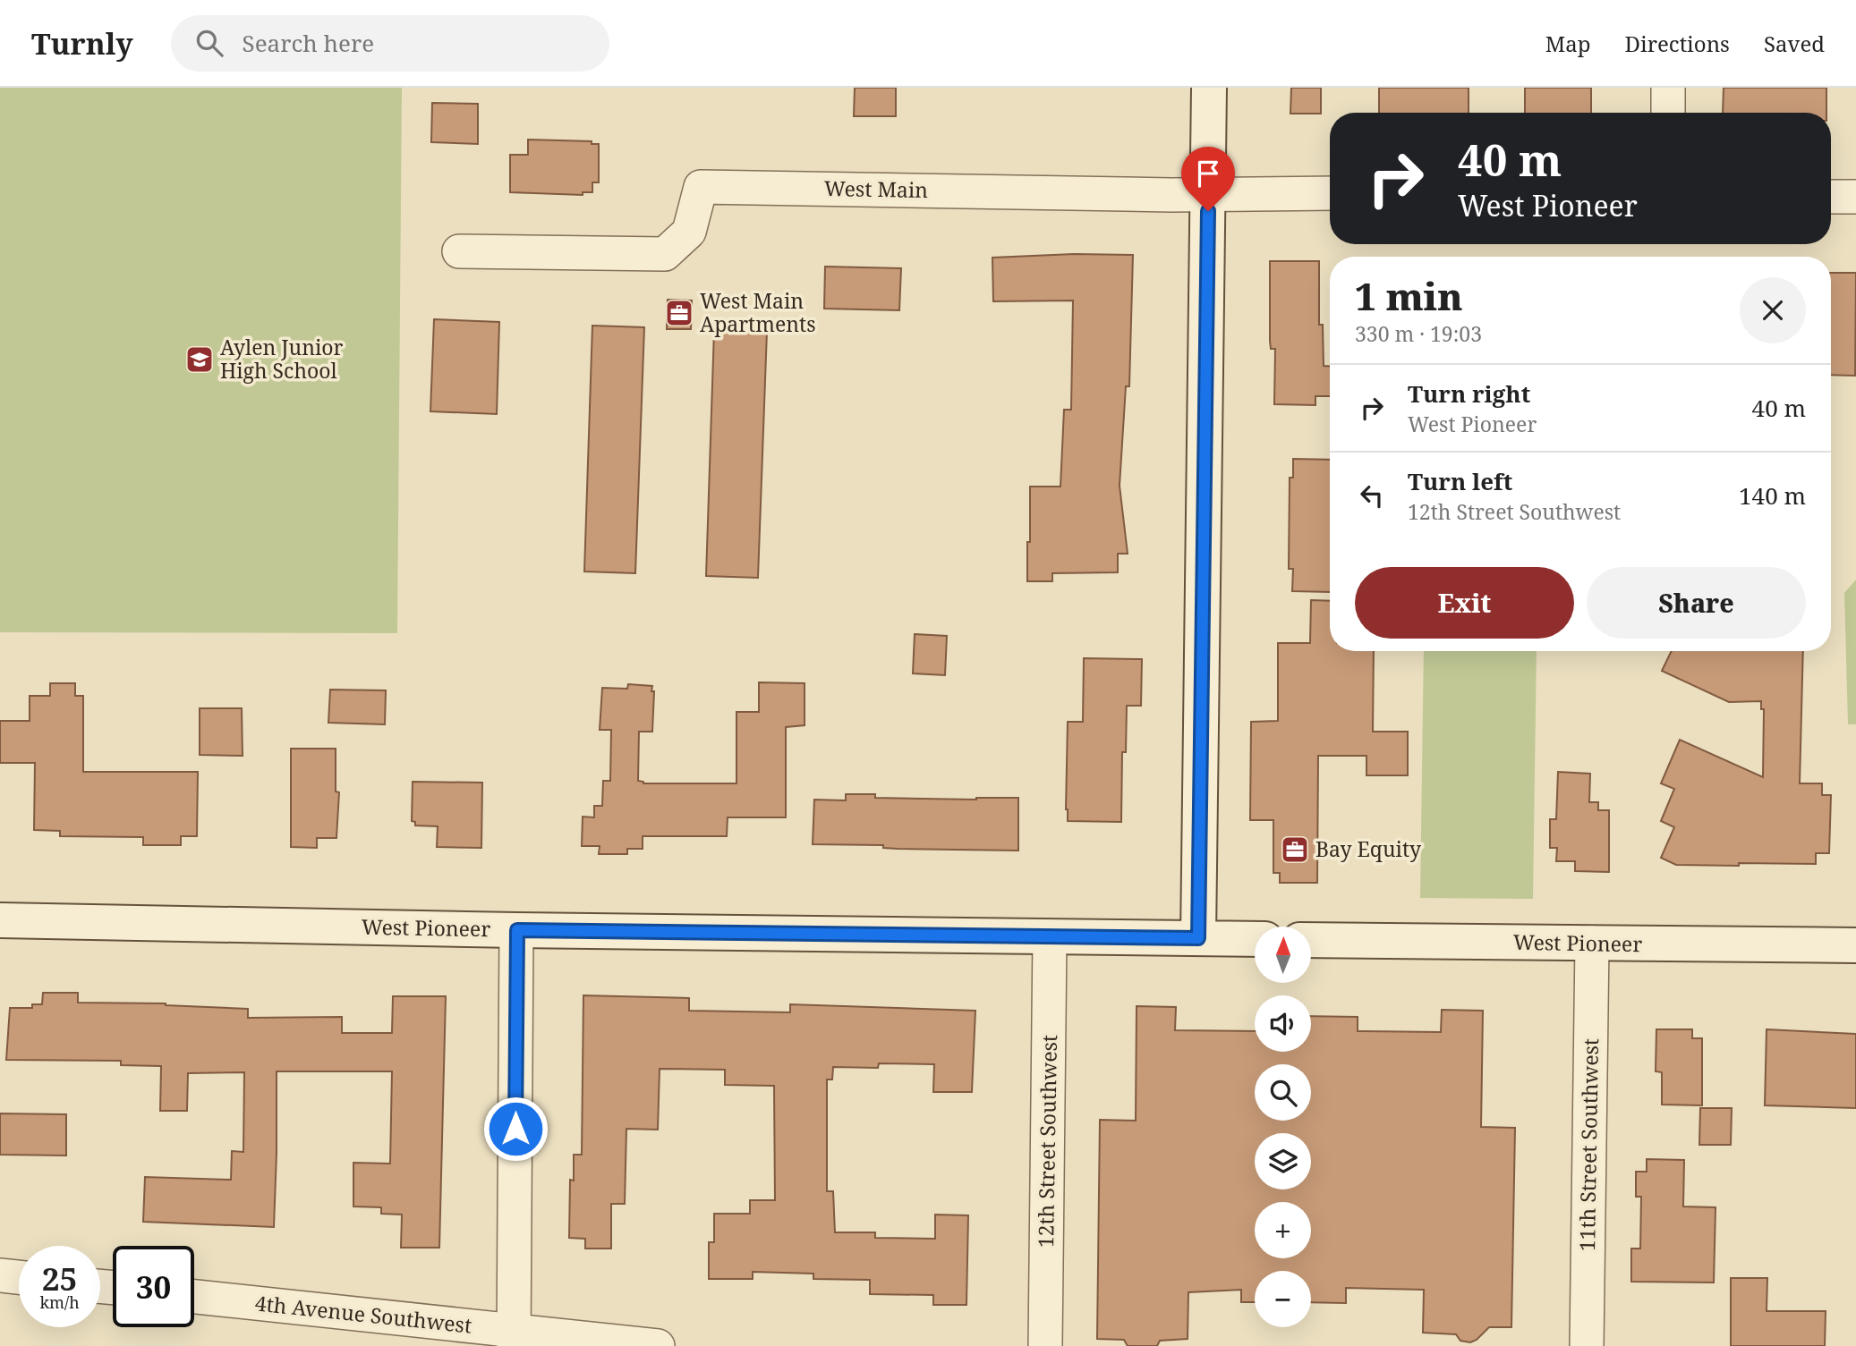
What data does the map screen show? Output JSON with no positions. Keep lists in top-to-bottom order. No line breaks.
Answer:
{"streets":{"main road":["West Pioneer"],"street":["West Main","12th Street Southwest","11th Street Southwest","4th Avenue Southwest"]},"crossings":[["West Pioneer","12th Street Southwest"],["West Pioneer","11th Street Southwest"]],"places":{"office":["West Main Apartments","Bay Equity"],"school or university":["Aylen Junior High School"]},"north":"top","page":{"header":"Turnly","search":"Search here","nav":["Map","Directions","Saved"],"turn":["40 m","West Pioneer"],"heading":["1 min","330 m · 19:03"],"list":[{"name":"Turn right","note":"West Pioneer","value":"40 m"},{"name":"Turn left","note":"12th Street Southwest","value":"140 m"}],"buttons":["Exit","Share"],"map_buttons":["+","−"],"speed":"25 km/h","limit":"30"}}
